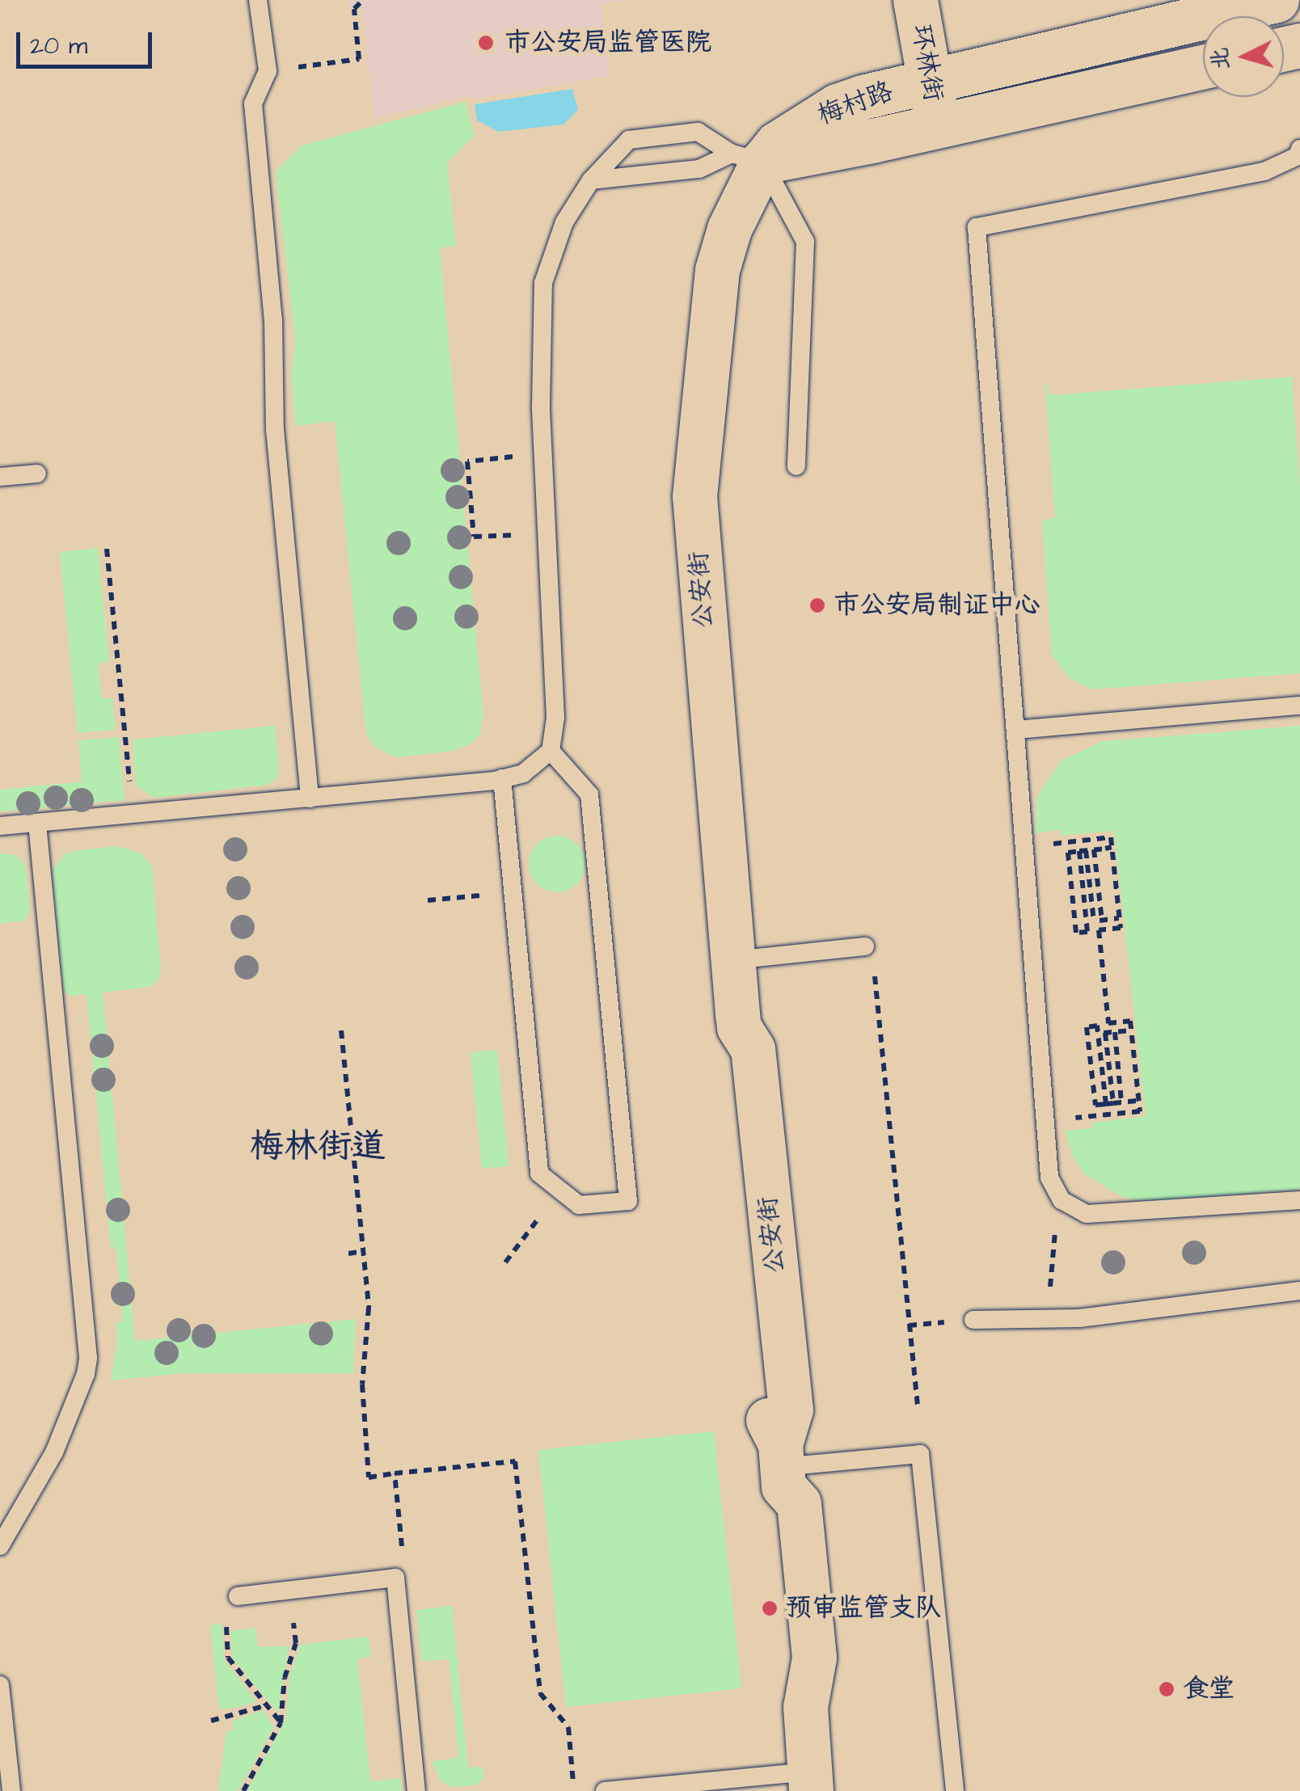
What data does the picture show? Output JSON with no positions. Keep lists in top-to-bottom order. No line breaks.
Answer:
{"streets":{"street":["环林街","梅村路","公安街"]},"crossings":[["环林街","梅村路"],["梅村路","公安街"]],"districts":["梅林街道"],"places":["市公安局监管医院","市公安局制证中心","预审监管支队","食堂"],"scale_bar":"20 m","north":"left"}
